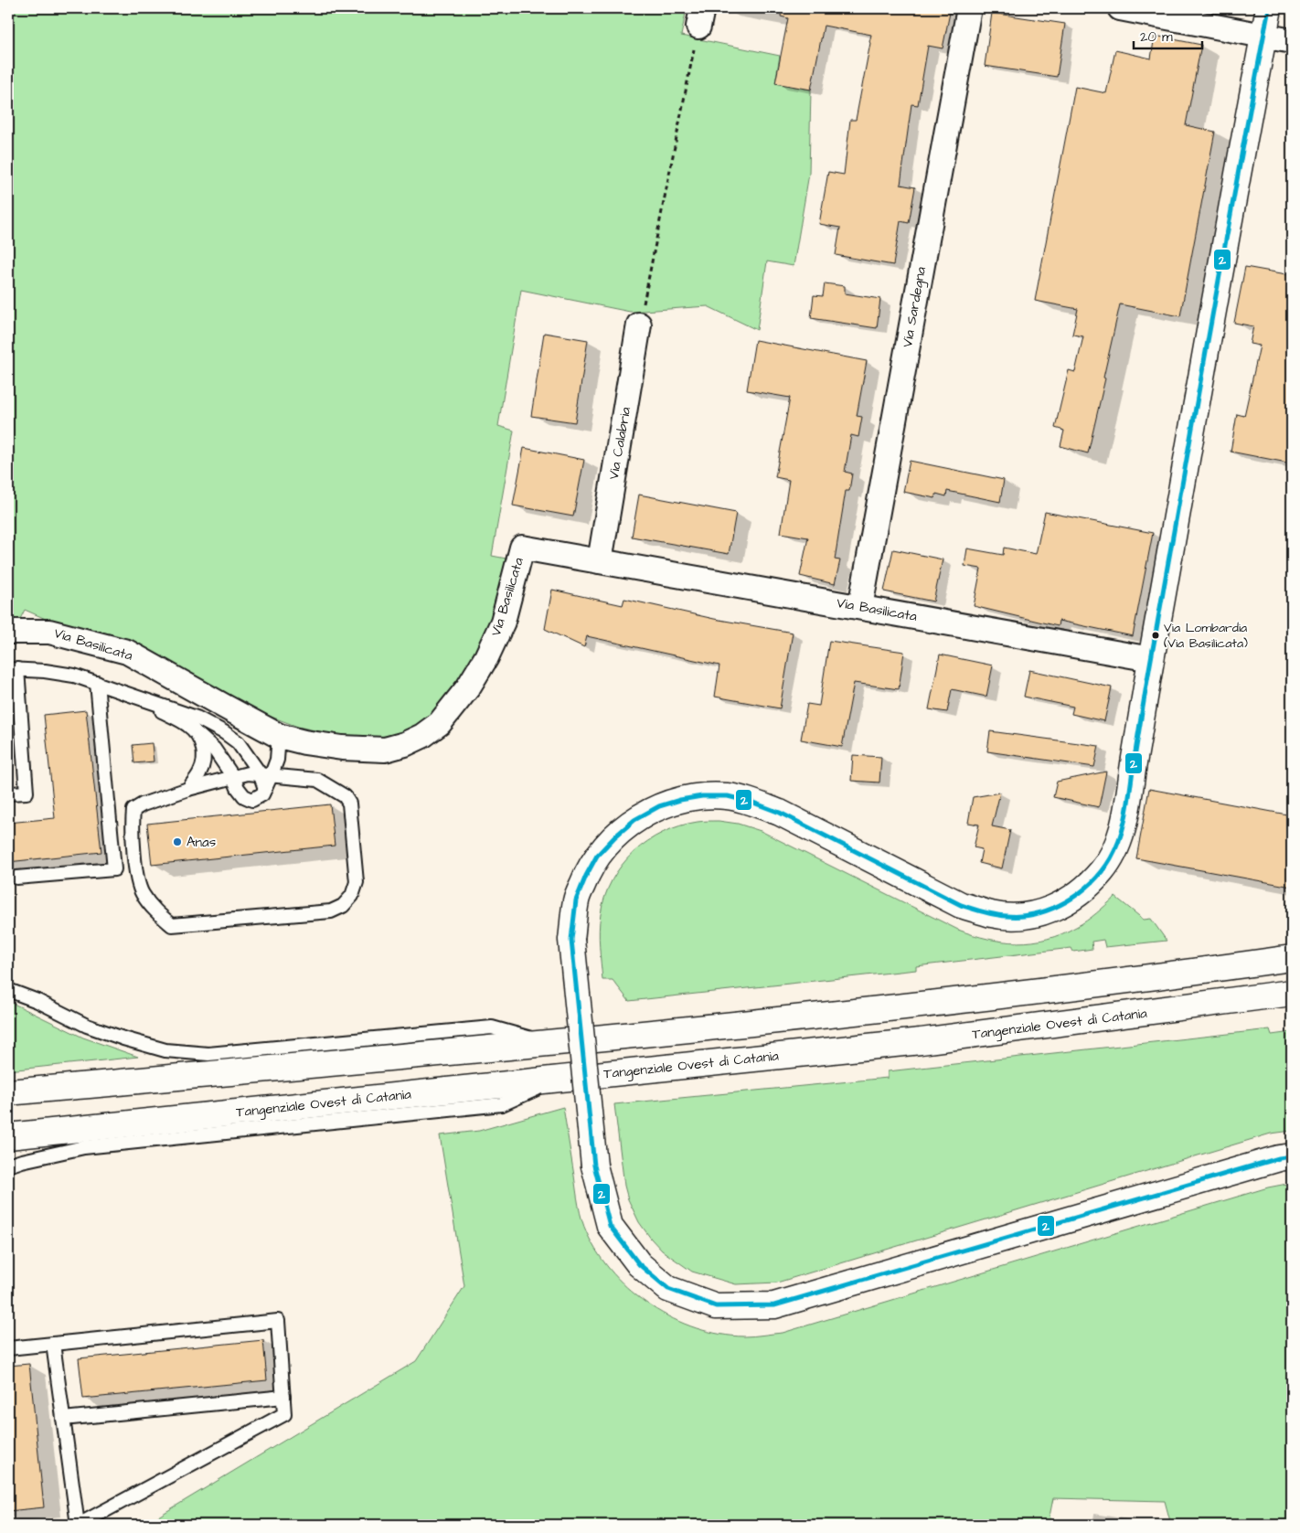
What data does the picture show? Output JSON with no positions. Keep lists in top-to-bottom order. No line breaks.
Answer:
{"streets":{"main road":["Tangenziale Ovest di Catania"],"street":["Via Sardegna","Via Calabria","Via Basilicata"]},"crossings":[["Via Sardegna","Via Basilicata"],["Via Calabria","Via Basilicata"]],"places":["Via Lombardia (Via Basilicata)","Anas"],"lines":["transit line 2"],"scale_bar":"20 m"}
